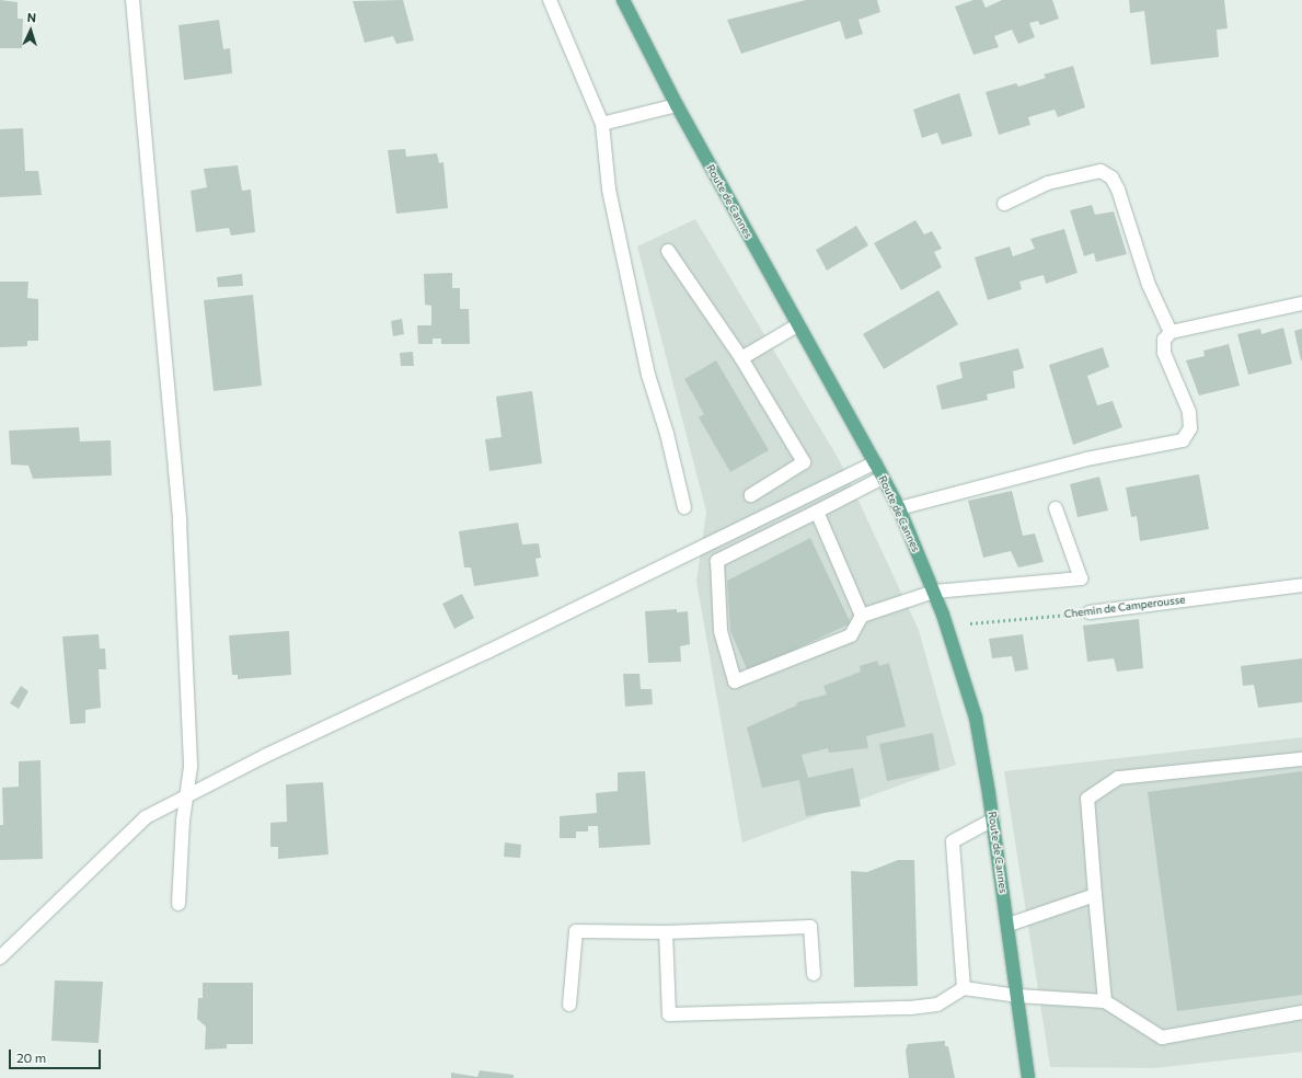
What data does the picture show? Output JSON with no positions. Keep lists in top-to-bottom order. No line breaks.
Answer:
{"streets":{"main road":["Route de Cannes"],"street":["Chemin de Camperousse"]},"crossings":[["Route de Cannes","Chemin de Camperousse"]],"scale_bar":"20 m","north":"top"}
